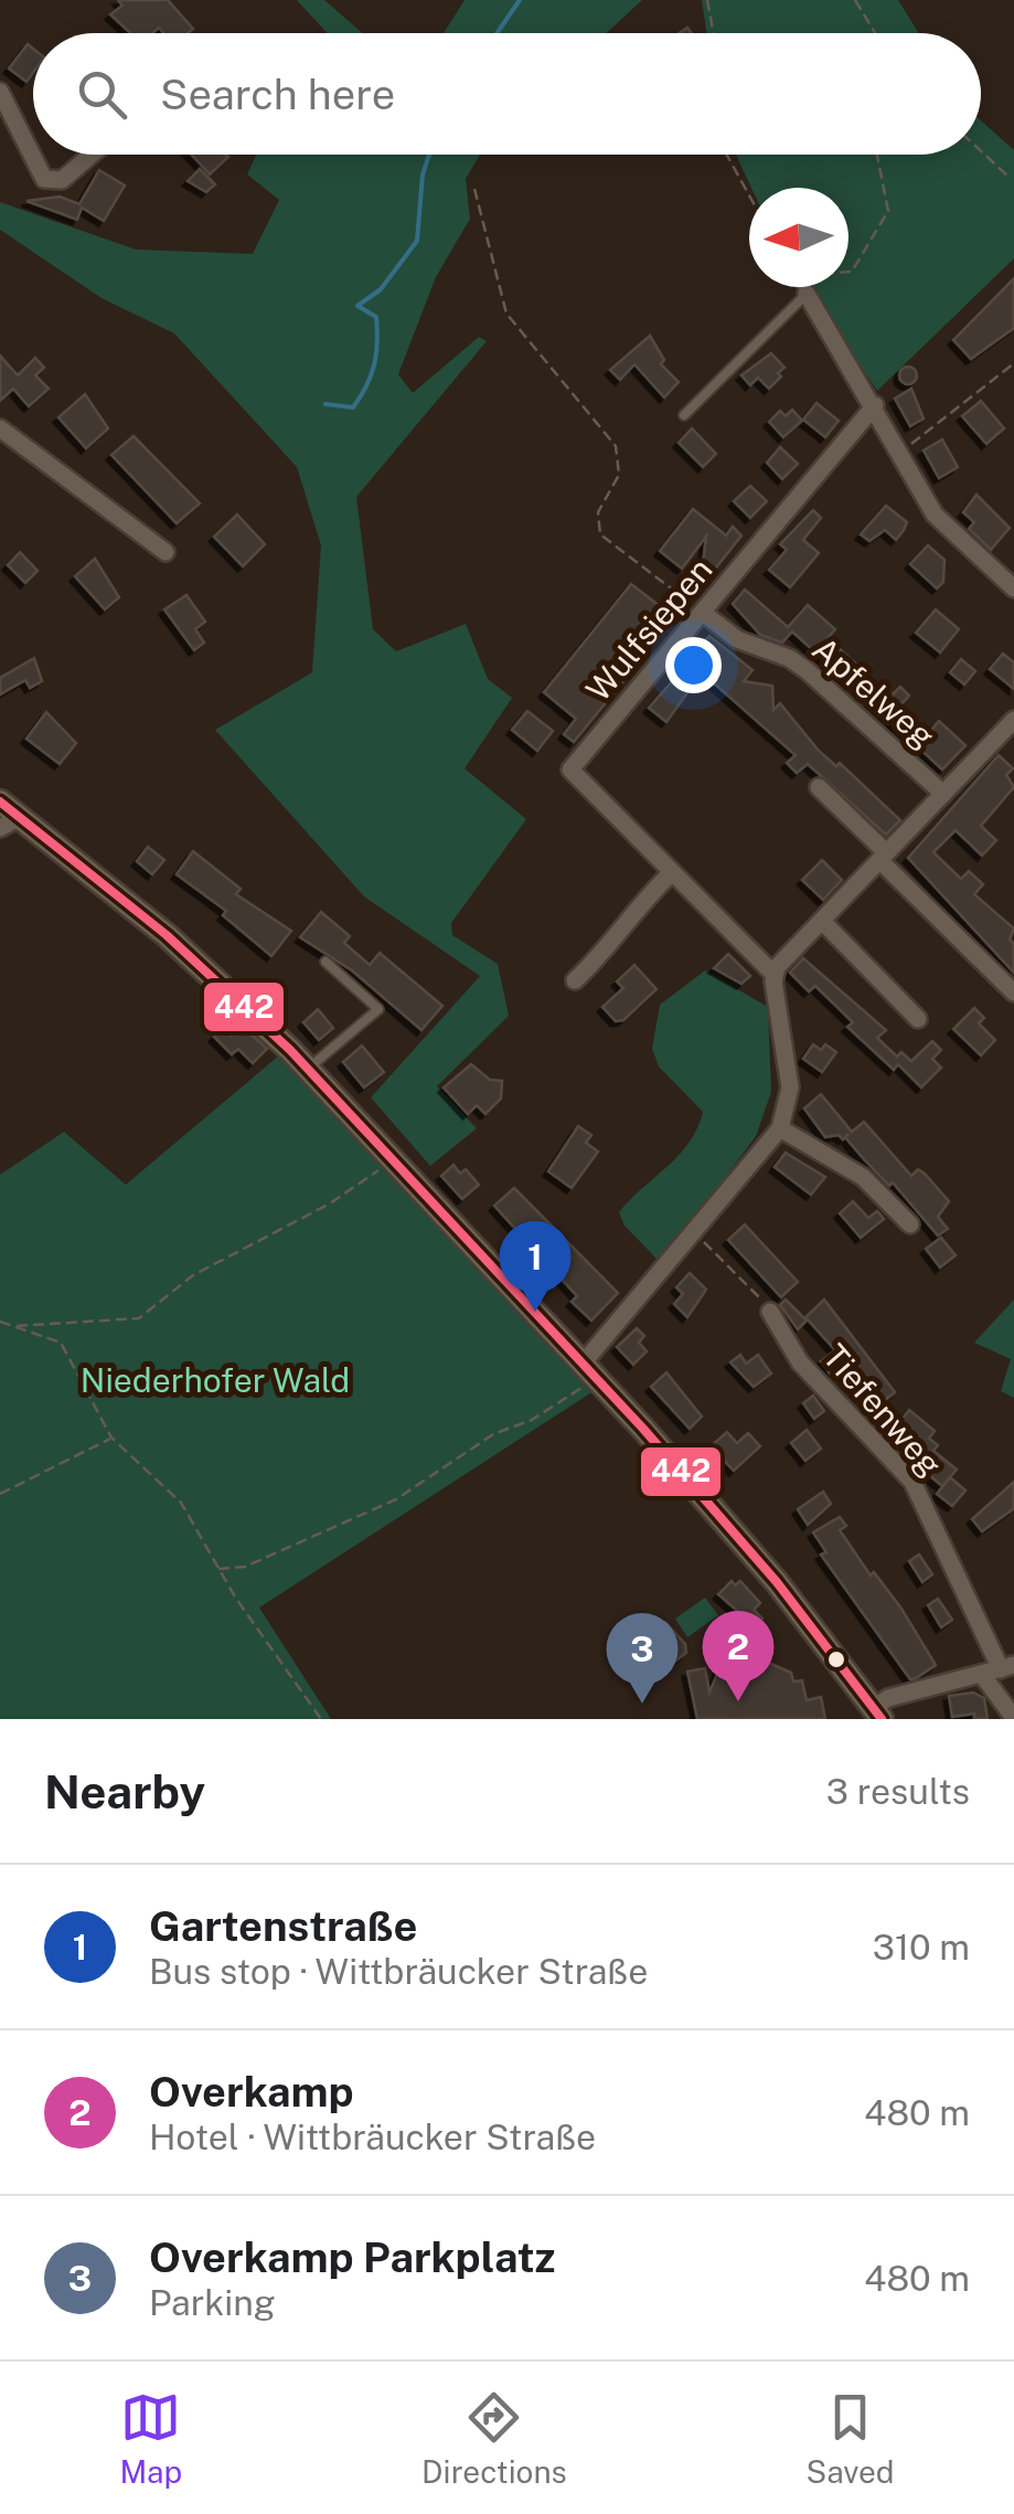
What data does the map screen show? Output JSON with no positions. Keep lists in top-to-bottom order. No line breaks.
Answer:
{"streets":{"street":["Wulfsiepen","Apfelweg","Tiefenweg"]},"crossings":[["Wulfsiepen","Apfelweg"]],"parks":["Niederhofer Wald"],"lines":["transit line 442"],"north":"left","page":{"search":"Search here","pins":["1","2","3"],"heading":["Nearby","3 results"],"list":[{"mark":"1","name":"Gartenstraße","note":"Bus stop · Wittbräucker Straße","value":"310 m"},{"mark":"2","name":"Overkamp","note":"Hotel · Wittbräucker Straße","value":"480 m"},{"mark":"3","name":"Overkamp Parkplatz","note":"Parking","value":"480 m"}],"nav":["Map","Directions","Saved"]}}
